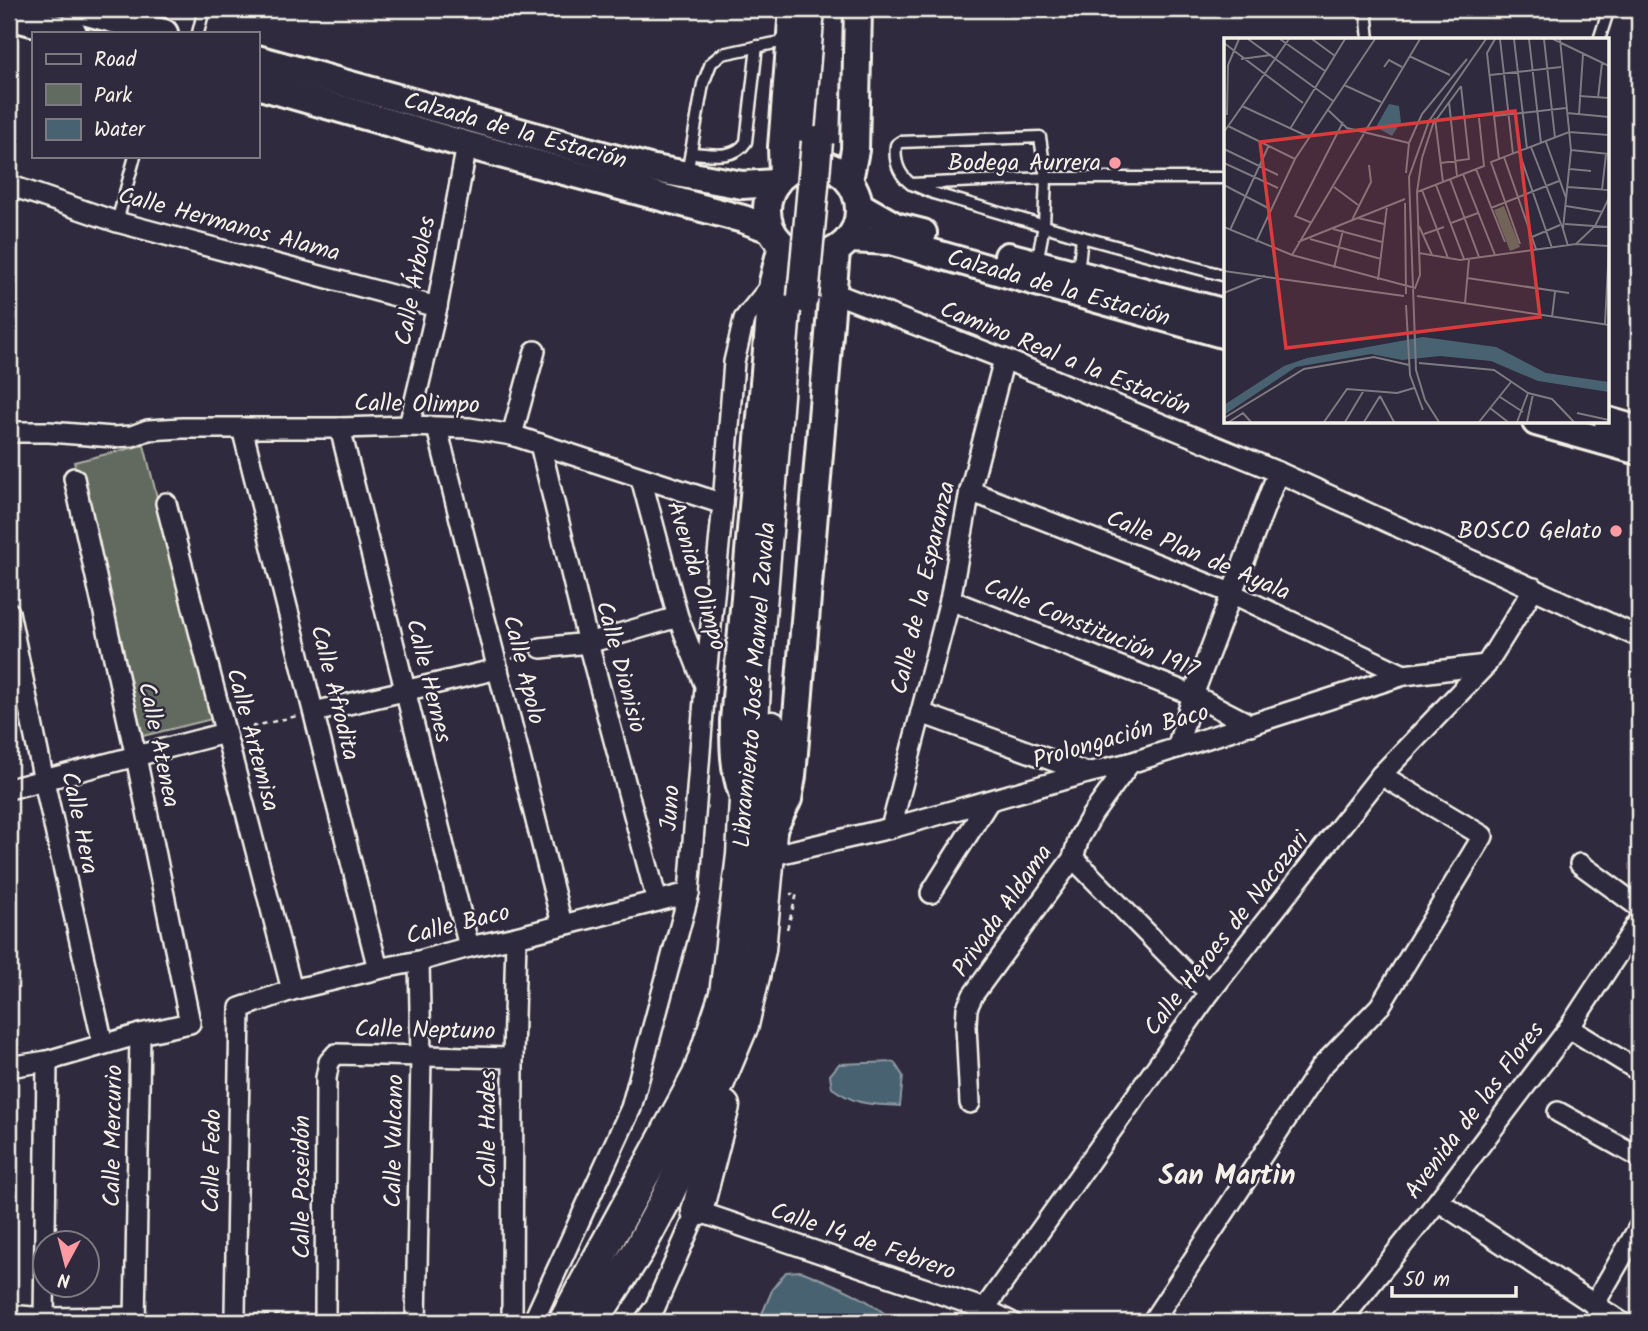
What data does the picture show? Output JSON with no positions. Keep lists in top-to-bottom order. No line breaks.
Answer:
{"streets":{"main road":["Calzada de la Estación","Libramiento José Manuel Zavala"],"street":["Calle Hermanos Alama","Calle Árboles","Camino Real a la Estación","Calle Olimpo","Calle Plan de Ayala","Avenida Olimpo","Calle de la Esparanza","Calle Constitución 1917","Calle Dionisio","Calle Apolo","Calle Hernes","Calle Afrodita","Prolongación Baco","Calle Artemisa","Calle Atenea","Juno","Calle Hera","Privada Aldama","Calle Baco","Calle Heroes de Nacozari","Calle Neptuno","Avenida de las Flores","Calle Hades","Calle Mercurio","Calle Vulcano","Calle Fedo","Calle Poseidón","Calle 14 de Febrero"]},"crossings":[["Calzada de la Estación","Calle Árboles"],["Calle Hermanos Alama","Calle Árboles"],["Calle Árboles","Calle Olimpo"],["Camino Real a la Estación","Calle de la Esparanza"],["Camino Real a la Estación","Libramiento José Manuel Zavala"],["Camino Real a la Estación","Juno"],["Camino Real a la Estación","Calle Heroes de Nacozari"],["Calle Olimpo","Avenida Olimpo"],["Calle Olimpo","Calle Dionisio"],["Calle Olimpo","Calle Apolo"],["Calle Olimpo","Calle Hernes"],["Calle Olimpo","Calle Afrodita"],["Calle Olimpo","Juno"],["Calle Plan de Ayala","Calle de la Esparanza"],["Calle Plan de Ayala","Prolongación Baco"],["Avenida Olimpo","Juno"],["Calle de la Esparanza","Calle Constitución 1917"],["Calle de la Esparanza","Prolongación Baco"],["Calle Constitución 1917","Prolongación Baco"],["Calle Dionisio","Calle Baco"],["Calle Apolo","Calle Baco"],["Calle Hernes","Calle Baco"],["Libramiento José Manuel Zavala","Prolongación Baco"],["Libramiento José Manuel Zavala","Juno"],["Calle Afrodita","Calle Baco"],["Prolongación Baco","Privada Aldama"],["Prolongación Baco","Calle Heroes de Nacozari"],["Calle Artemisa","Calle Baco"],["Calle Atenea","Calle Mercurio"],["Juno","Calle Baco"],["Calle Baco","Calle Hades"],["Calle Baco","Calle Vulcano"],["Calle Baco","Calle Fedo"],["Calle Heroes de Nacozari","Calle 14 de Febrero"],["Calle Neptuno","Calle Hades"],["Calle Neptuno","Calle Vulcano"],["Calle Neptuno","Calle Poseidón"]],"districts":["San Martin"],"places":["Bodega Aurrera","BOSCO Gelato"],"legend":["Road","Park","Water"],"scale_bar":"50 m","north":"bottom"}
